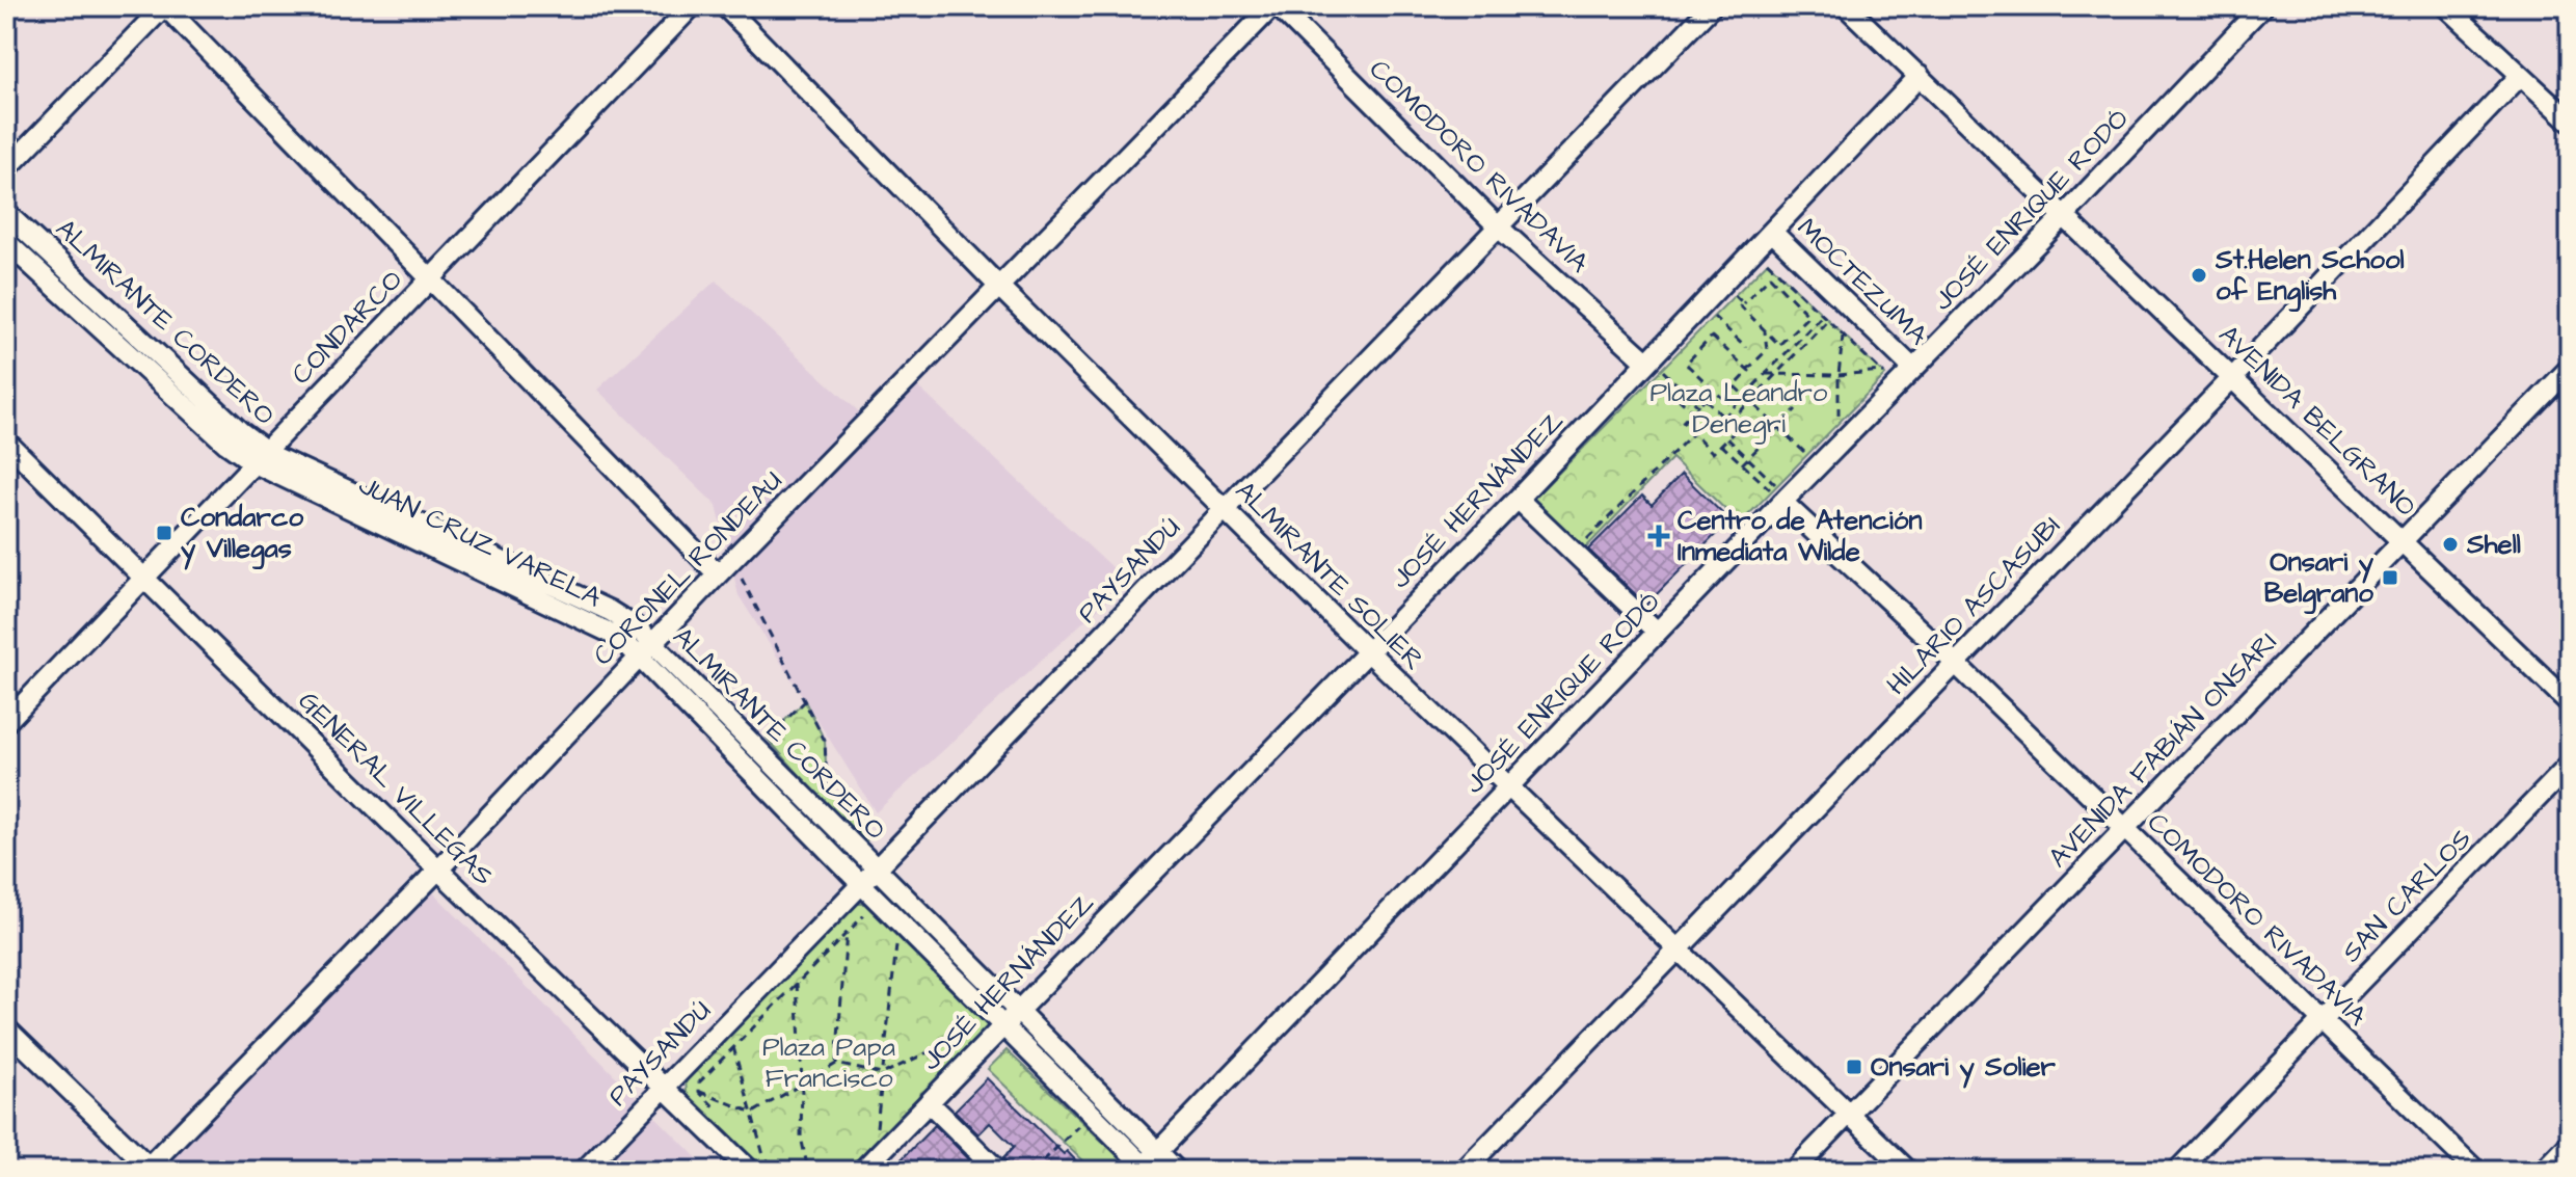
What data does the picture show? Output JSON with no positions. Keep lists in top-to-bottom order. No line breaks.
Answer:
{"streets":{"street":["COMODORO RIVADAVIA","JOSÉ ENRIQUE RODÓ","MOCTEZUMA","ALMIRANTE CORDERO","CONDARCO","AVENIDA BELGRANO","JOSÉ HERNÁNDEZ","CORONEL RONDEAU","PAYSANDÚ","ALMIRANTE SOLIER","HILARIO ASCASUBI","AVENIDA FABIÁN ONSARI","GENERAL VILLEGAS","SAN CARLOS"]},"crossings":[["COMODORO RIVADAVIA","JOSÉ ENRIQUE RODÓ"],["COMODORO RIVADAVIA","JOSÉ HERNÁNDEZ"],["COMODORO RIVADAVIA","CORONEL RONDEAU"],["COMODORO RIVADAVIA","PAYSANDÚ"],["COMODORO RIVADAVIA","HILARIO ASCASUBI"],["COMODORO RIVADAVIA","AVENIDA FABIÁN ONSARI"],["COMODORO RIVADAVIA","SAN CARLOS"],["JOSÉ ENRIQUE RODÓ","MOCTEZUMA"],["JOSÉ ENRIQUE RODÓ","ALMIRANTE CORDERO"],["JOSÉ ENRIQUE RODÓ","AVENIDA BELGRANO"],["JOSÉ ENRIQUE RODÓ","ALMIRANTE SOLIER"],["MOCTEZUMA","JOSÉ HERNÁNDEZ"],["ALMIRANTE CORDERO","CONDARCO"],["ALMIRANTE CORDERO","JOSÉ HERNÁNDEZ"],["ALMIRANTE CORDERO","CORONEL RONDEAU"],["ALMIRANTE CORDERO","PAYSANDÚ"],["CONDARCO","GENERAL VILLEGAS"],["AVENIDA BELGRANO","JOSÉ HERNÁNDEZ"],["AVENIDA BELGRANO","HILARIO ASCASUBI"],["AVENIDA BELGRANO","AVENIDA FABIÁN ONSARI"],["JOSÉ HERNÁNDEZ","ALMIRANTE SOLIER"],["CORONEL RONDEAU","ALMIRANTE SOLIER"],["CORONEL RONDEAU","GENERAL VILLEGAS"],["PAYSANDÚ","ALMIRANTE SOLIER"],["PAYSANDÚ","GENERAL VILLEGAS"],["ALMIRANTE SOLIER","HILARIO ASCASUBI"],["ALMIRANTE SOLIER","AVENIDA FABIÁN ONSARI"]],"parks":["Plaza Leandro Denegri","Plaza Papa Francisco"],"places":{"other":["St.Helen School of English","Shell"],"transit":["Condarco y Villegas","Onsari y Belgrano","Onsari y Solier"],"health":["Centro de Atención Inmediata Wilde"]}}
